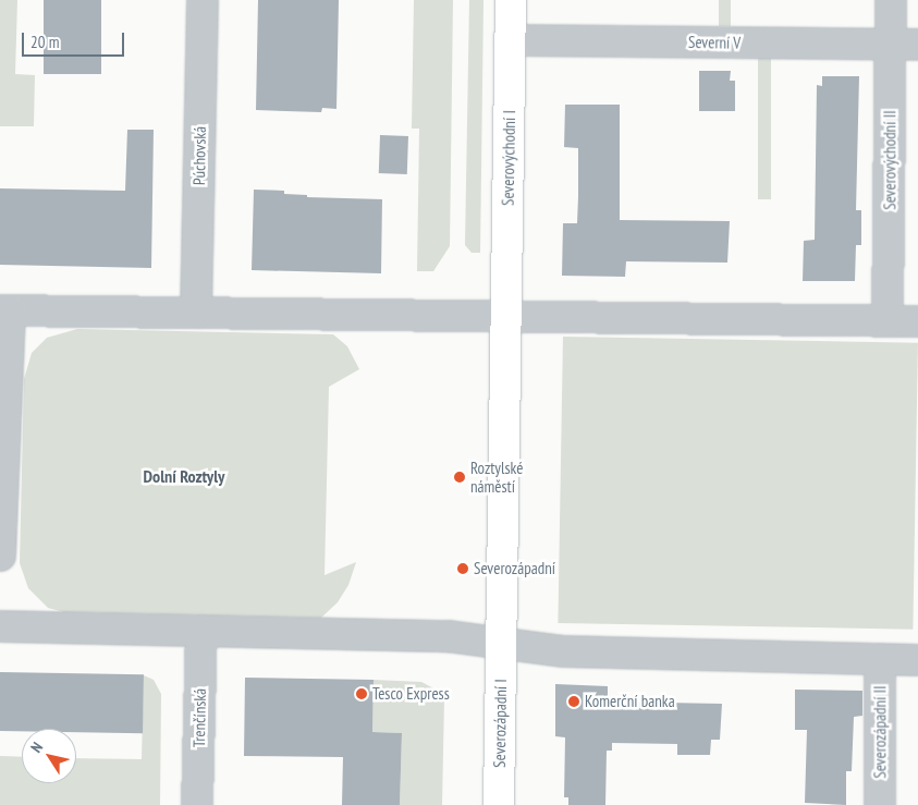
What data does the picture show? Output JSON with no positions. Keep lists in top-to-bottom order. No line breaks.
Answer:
{"streets":{"street":["Severní V","Púchovská","Severovýchodní I","Severovýchodní II","Trenčínská","Severozápadní I","Severozápadní II"]},"crossings":[["Severní V","Severovýchodní I"],["Severní V","Severovýchodní II"]],"districts":["Dolní Roztyly"],"places":["Roztylské náměstí","Severozápadní","Tesco Express","Komerční banka"],"scale_bar":"20 m","north":"top left"}
